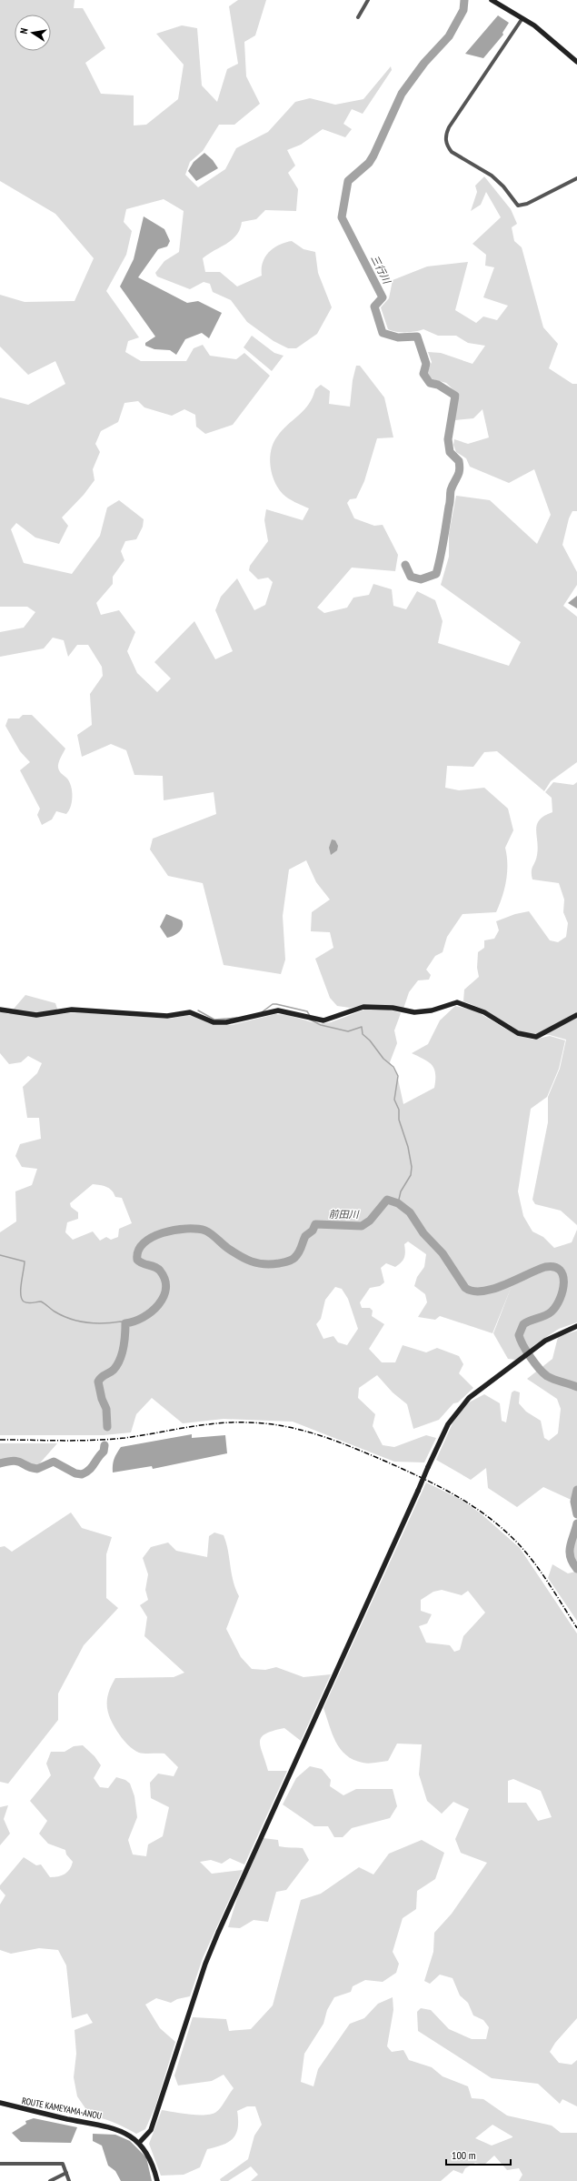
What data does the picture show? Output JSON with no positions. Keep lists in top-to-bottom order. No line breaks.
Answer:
{"streets":{"street":["ROUTE KAMEYAMA-ANOU"]},"water":["三行川","前田川"],"scale_bar":"100 m","north":"left"}
